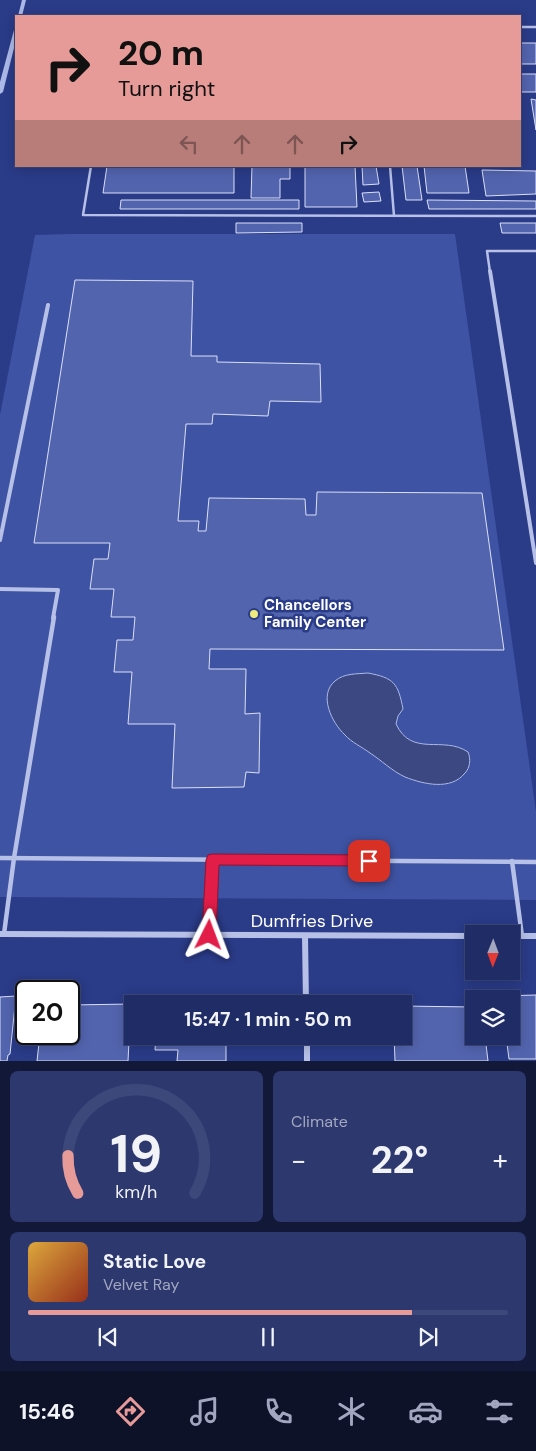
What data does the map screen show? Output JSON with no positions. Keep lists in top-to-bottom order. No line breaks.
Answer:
{"streets":{"street":["Dumfries Drive"]},"places":["Chancellors Family Center"],"north":"bottom","page":{"turn":["20 m","Turn right"],"limit":"20","trip":"15:47 · 1 min · 50 m","tile":"Climate","heat":["−","22°","+"],"song":["Static Love","Velvet Ray"],"tabs":"15:46","gauge":["19","km/h"]}}
